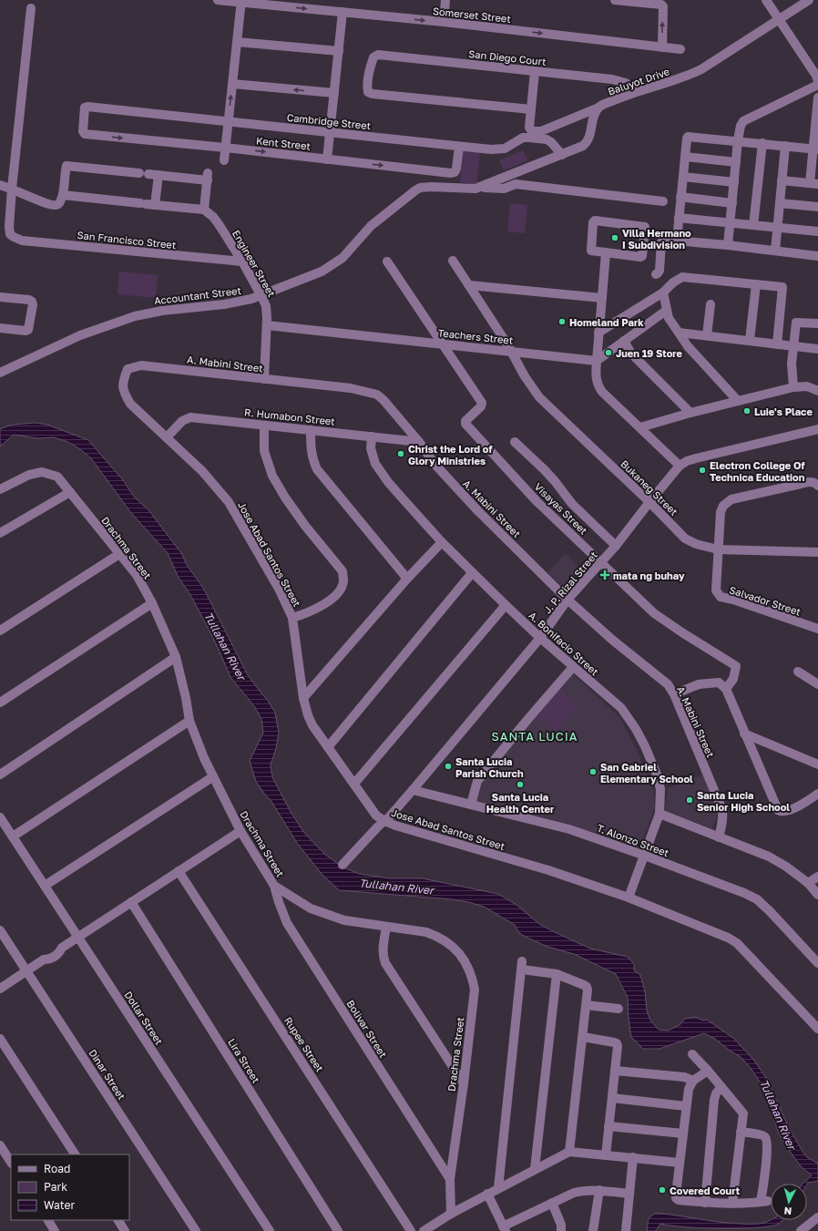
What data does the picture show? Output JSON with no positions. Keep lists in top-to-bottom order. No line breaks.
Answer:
{"streets":{"street":["Somerset Street","San Diego Court","Baluyot Drive","Cambridge Street","Kent Street","San Francisco Street","Engineer Street","Accountant Street","Teachers Street","A. Mabini Street","R. Humabon Street","Bukaneg Street","Visayas Street","Drachma Street","Jose Abad Santos Street","J. P. Rizal Street","Salvador Street","A. Bonifacio Street","T. Alonzo Street","Dollar Street","Bolivar Street","Rupee Street","Lira Street","Dinar Street"]},"crossings":[["San Diego Court","Baluyot Drive"],["Baluyot Drive","Cambridge Street"],["Baluyot Drive","Accountant Street"],["Cambridge Street","Kent Street"],["San Francisco Street","Engineer Street"],["Engineer Street","Accountant Street"],["Engineer Street","Teachers Street"],["Engineer Street","A. Mabini Street"],["Teachers Street","Bukaneg Street"],["Teachers Street","Visayas Street"],["A. Mabini Street","R. Humabon Street"],["A. Mabini Street","Jose Abad Santos Street"],["A. Mabini Street","J. P. Rizal Street"],["R. Humabon Street","Jose Abad Santos Street"],["R. Humabon Street","A. Bonifacio Street"],["Bukaneg Street","J. P. Rizal Street"],["Bukaneg Street","Salvador Street"],["Visayas Street","J. P. Rizal Street"],["Drachma Street","Bolivar Street"],["Jose Abad Santos Street","J. P. Rizal Street"],["Jose Abad Santos Street","A. Bonifacio Street"],["J. P. Rizal Street","A. Bonifacio Street"],["J. P. Rizal Street","T. Alonzo Street"],["A. Bonifacio Street","T. Alonzo Street"]],"districts":["SANTA LUCIA"],"water":["Tullahan River"],"places":{"other":["Villa Hermano I Subdivision","Homeland Park","Juen 19 Store","Luie's Place","Christ the Lord of Glory Ministries","Electron College Of Technica Education","Santa Lucia Parish Church","San Gabriel Elementary School","Santa Lucia Health Center","Santa Lucia Senior High School","Covered Court"],"health":["mata ng buhay"]},"legend":["Road","Park","Water"],"north":"bottom"}
